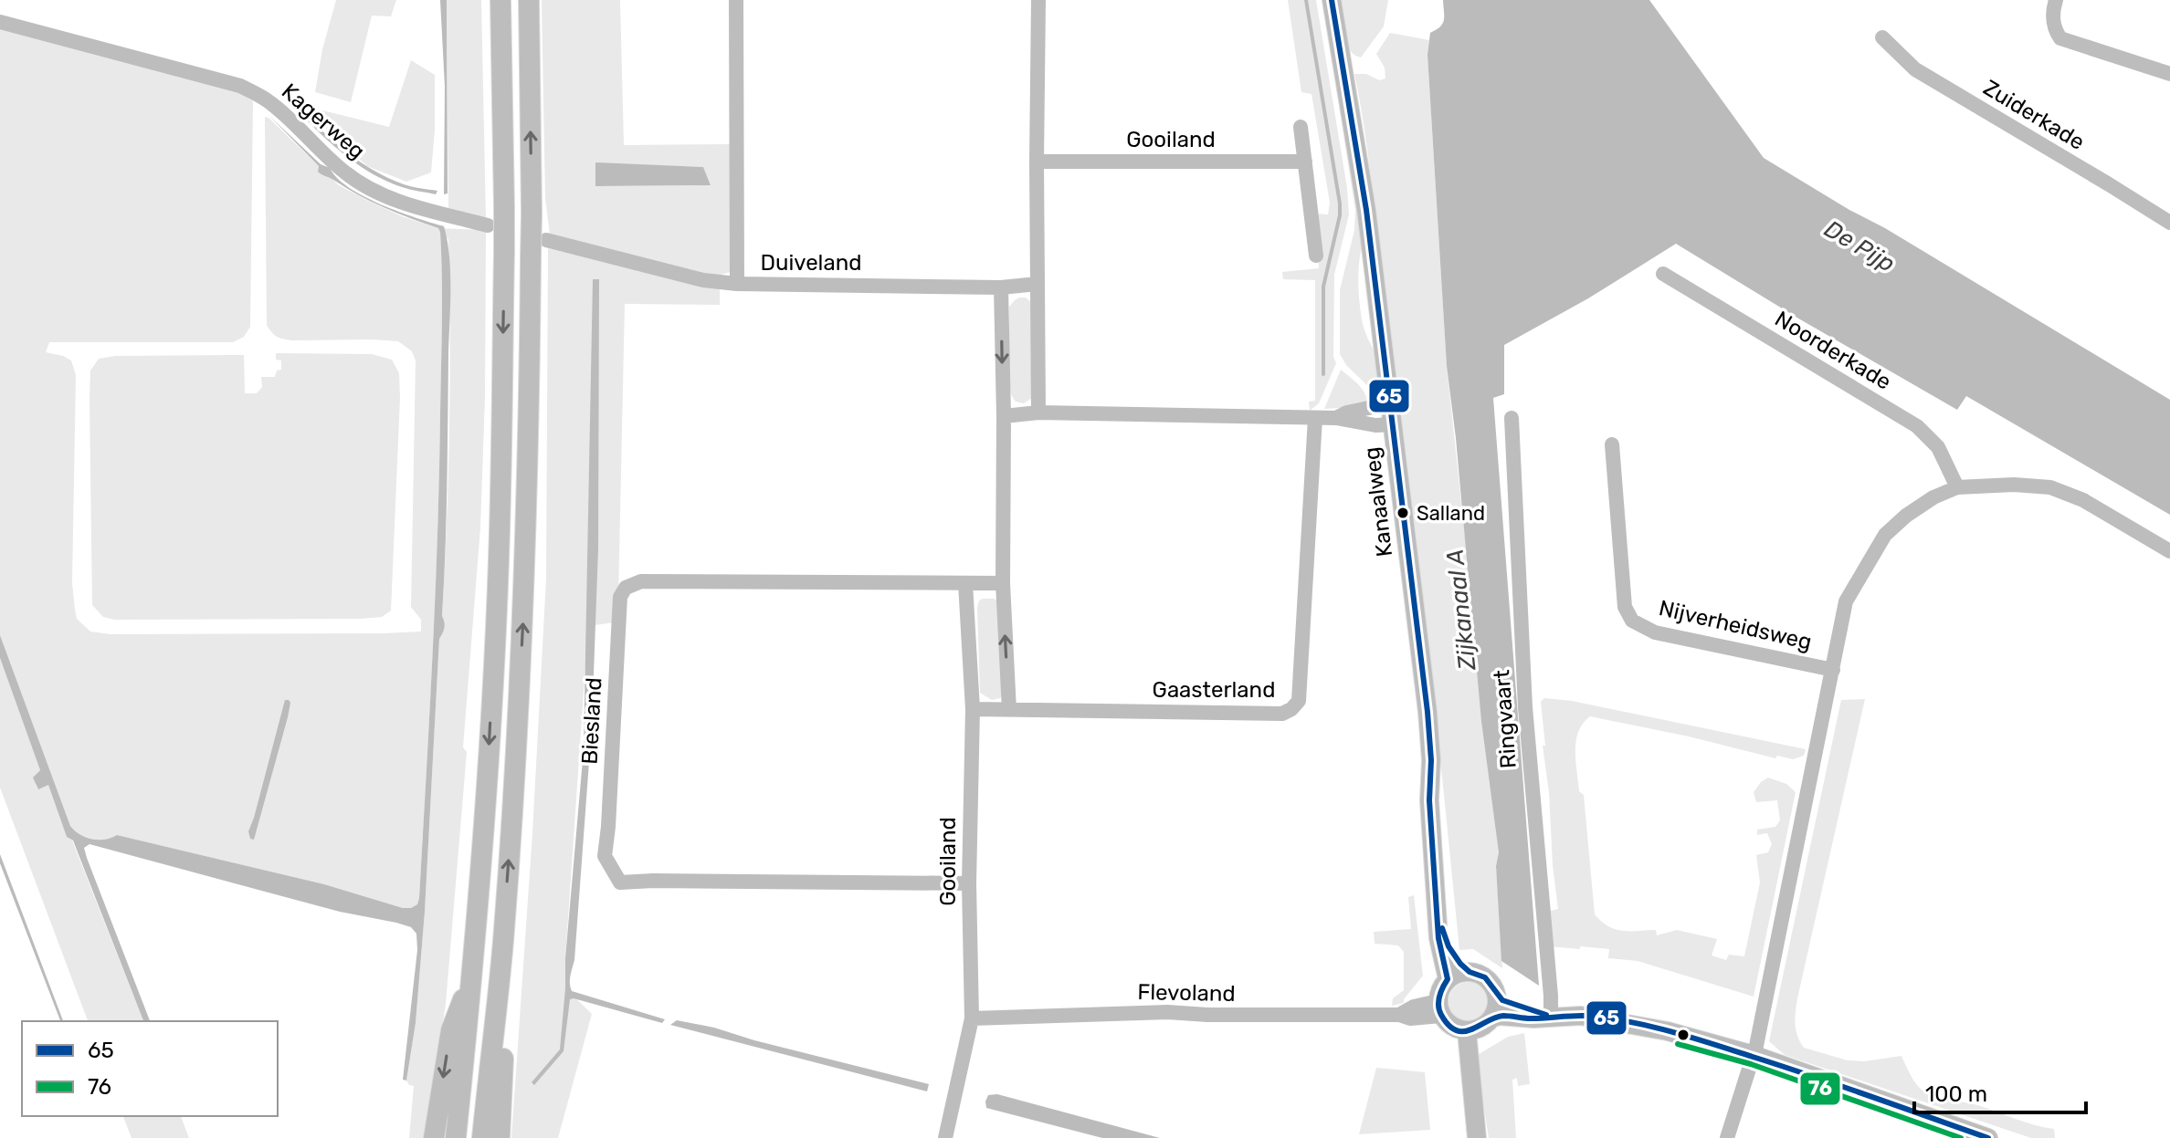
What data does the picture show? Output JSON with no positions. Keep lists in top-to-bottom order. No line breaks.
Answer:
{"streets":{"main road":["Kanaalweg"],"street":["Zuiderkade","Kagerweg","Gooiland","Duiveland","Noorderkade","Nijverheidsweg","Gaasterland","Ringvaart","Biesland","Flevoland"]},"crossings":[["Gooiland","Gaasterland"],["Gooiland","Biesland"],["Gooiland","Flevoland"],["Kanaalweg","Flevoland"]],"water":["De Pijp","Zijkanaal A"],"places":["Salland"],"lines":["transit line 65","transit line 76"],"legend":["65","76"],"scale_bar":"100 m"}
